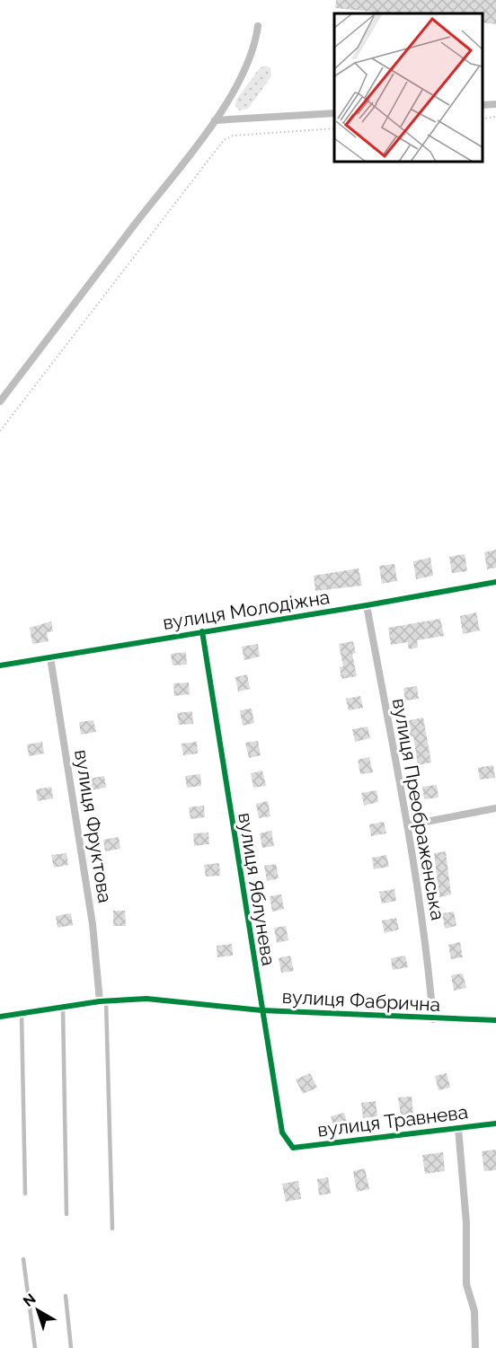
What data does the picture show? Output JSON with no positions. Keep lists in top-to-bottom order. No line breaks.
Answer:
{"streets":{"street":["вулиця Молодіжна","вулиця Преображенська","вулиця Фруктова","вулиця Яблунева","вулиця Фабрична","вулиця Травнева"]},"crossings":[["вулиця Молодіжна","вулиця Преображенська"],["вулиця Молодіжна","вулиця Фруктова"],["вулиця Молодіжна","вулиця Яблунева"],["вулиця Преображенська","вулиця Фабрична"],["вулиця Фруктова","вулиця Фабрична"],["вулиця Яблунева","вулиця Фабрична"],["вулиця Яблунева","вулиця Травнева"]],"north":"top left"}
